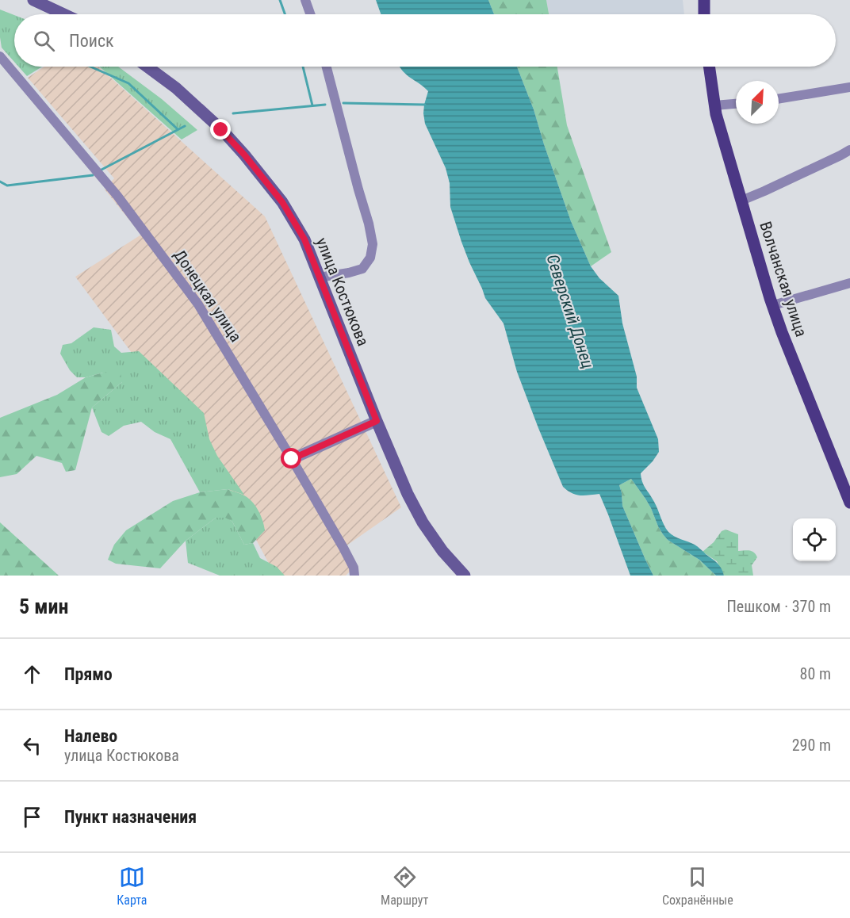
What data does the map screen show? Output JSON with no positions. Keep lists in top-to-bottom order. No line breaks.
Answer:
{"streets":{"main road":["Волчанская улица","улица Костюкова"],"street":["Донецкая улица"]},"water":["Северский Донец"],"north":"top right","page":{"search":"Поиск","heading":["5 мин","Пешком · 370 m"],"list":[["Прямо","80 m"],["Налево","улица Костюкова","290 m"],"Пункт назначения"],"nav":["Карта","Маршрут","Сохранённые"]}}
